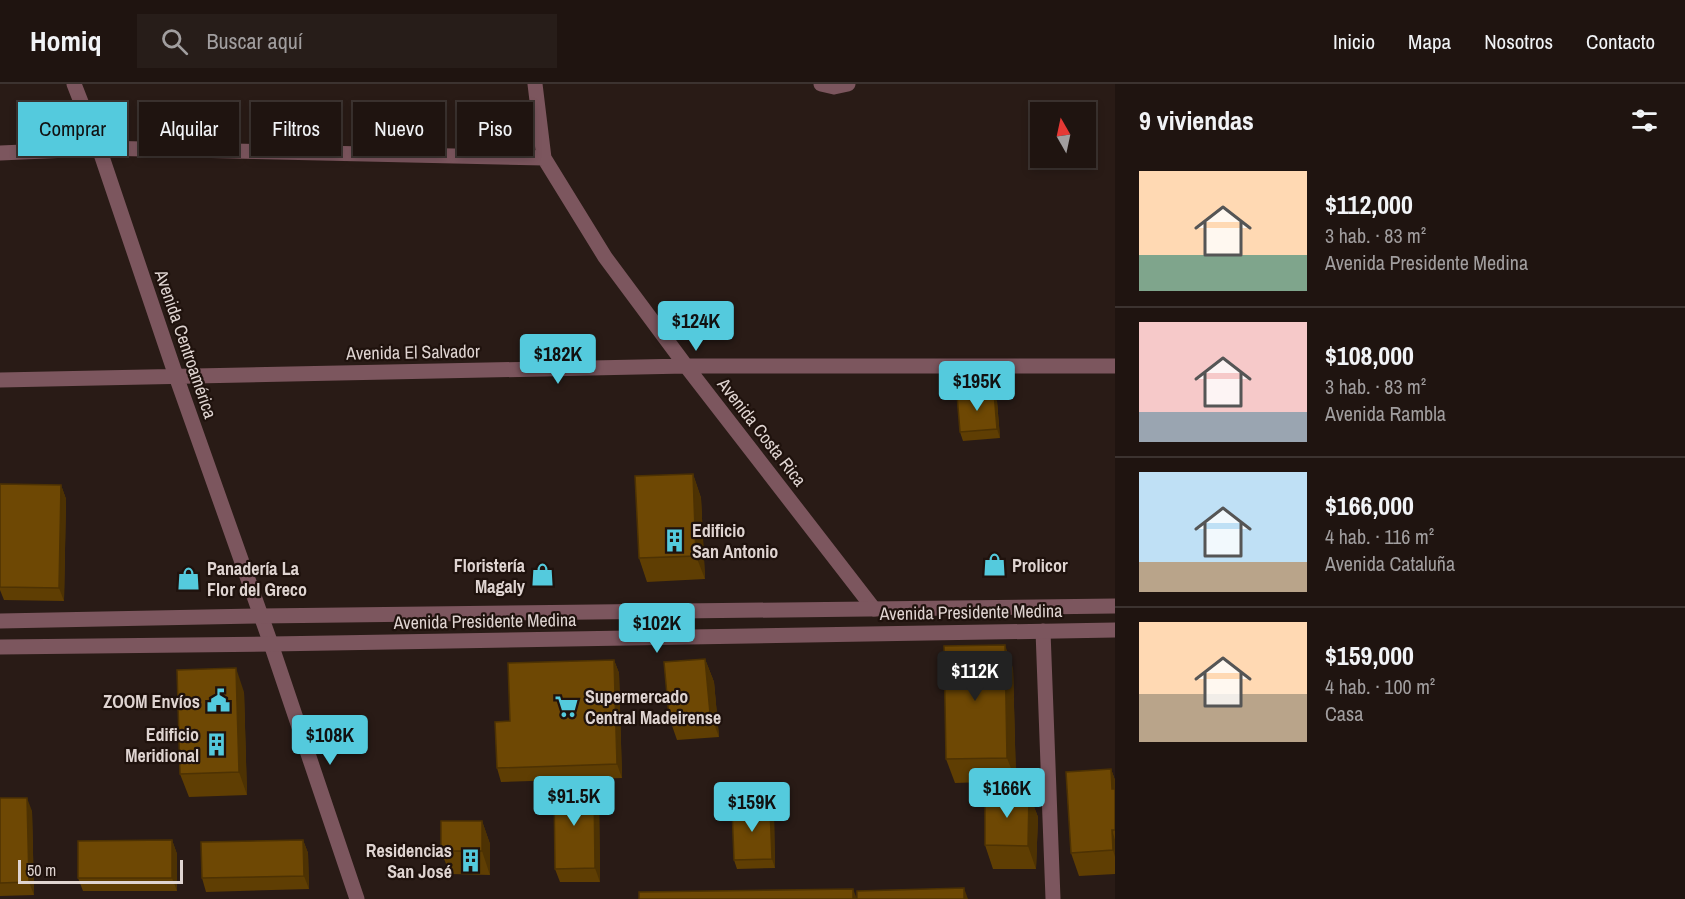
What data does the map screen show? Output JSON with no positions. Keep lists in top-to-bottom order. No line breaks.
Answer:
{"streets":{"street":["Avenida Centroamérica","Avenida El Salvador","Avenida Costa Rica","Avenida Presidente Medina"]},"crossings":[["Avenida Centroamérica","Avenida El Salvador"],["Avenida Centroamérica","Avenida Presidente Medina"],["Avenida El Salvador","Avenida Costa Rica"],["Avenida Costa Rica","Avenida Presidente Medina"]],"places":{"building":["Edificio San Antonio","Edificio Meridional","Residencias San José"],"shop":["Prolicor","Floristería Magaly","Panadería La Flor del Greco"],"public building":["ZOOM Envíos"],"supermarket":["Supermercado Central Madeirense"]},"scale_bar":"50 m","north":"top","page":{"header":"Homiq","search":"Buscar aquí","nav":["Inicio","Mapa","Nosotros","Contacto"],"heading":"9 viviendas","chip":["Comprar","Alquilar","Filtros","Nuevo","Piso"],"list":[{"name":"$112,000","note":"3 hab. · 83 m² · Avenida Presidente Medina"},{"name":"$108,000","note":"3 hab. · 83 m² · Avenida Rambla"},{"name":"$166,000","note":"4 hab. · 116 m² · Avenida Cataluña"},{"name":"$159,000","note":"4 hab. · 100 m² · Casa"}],"price":["$124K","$182K","$195K","$102K","$112K","$108K","$166K","$91.5K","$159K"],"scale":"50 m"}}
